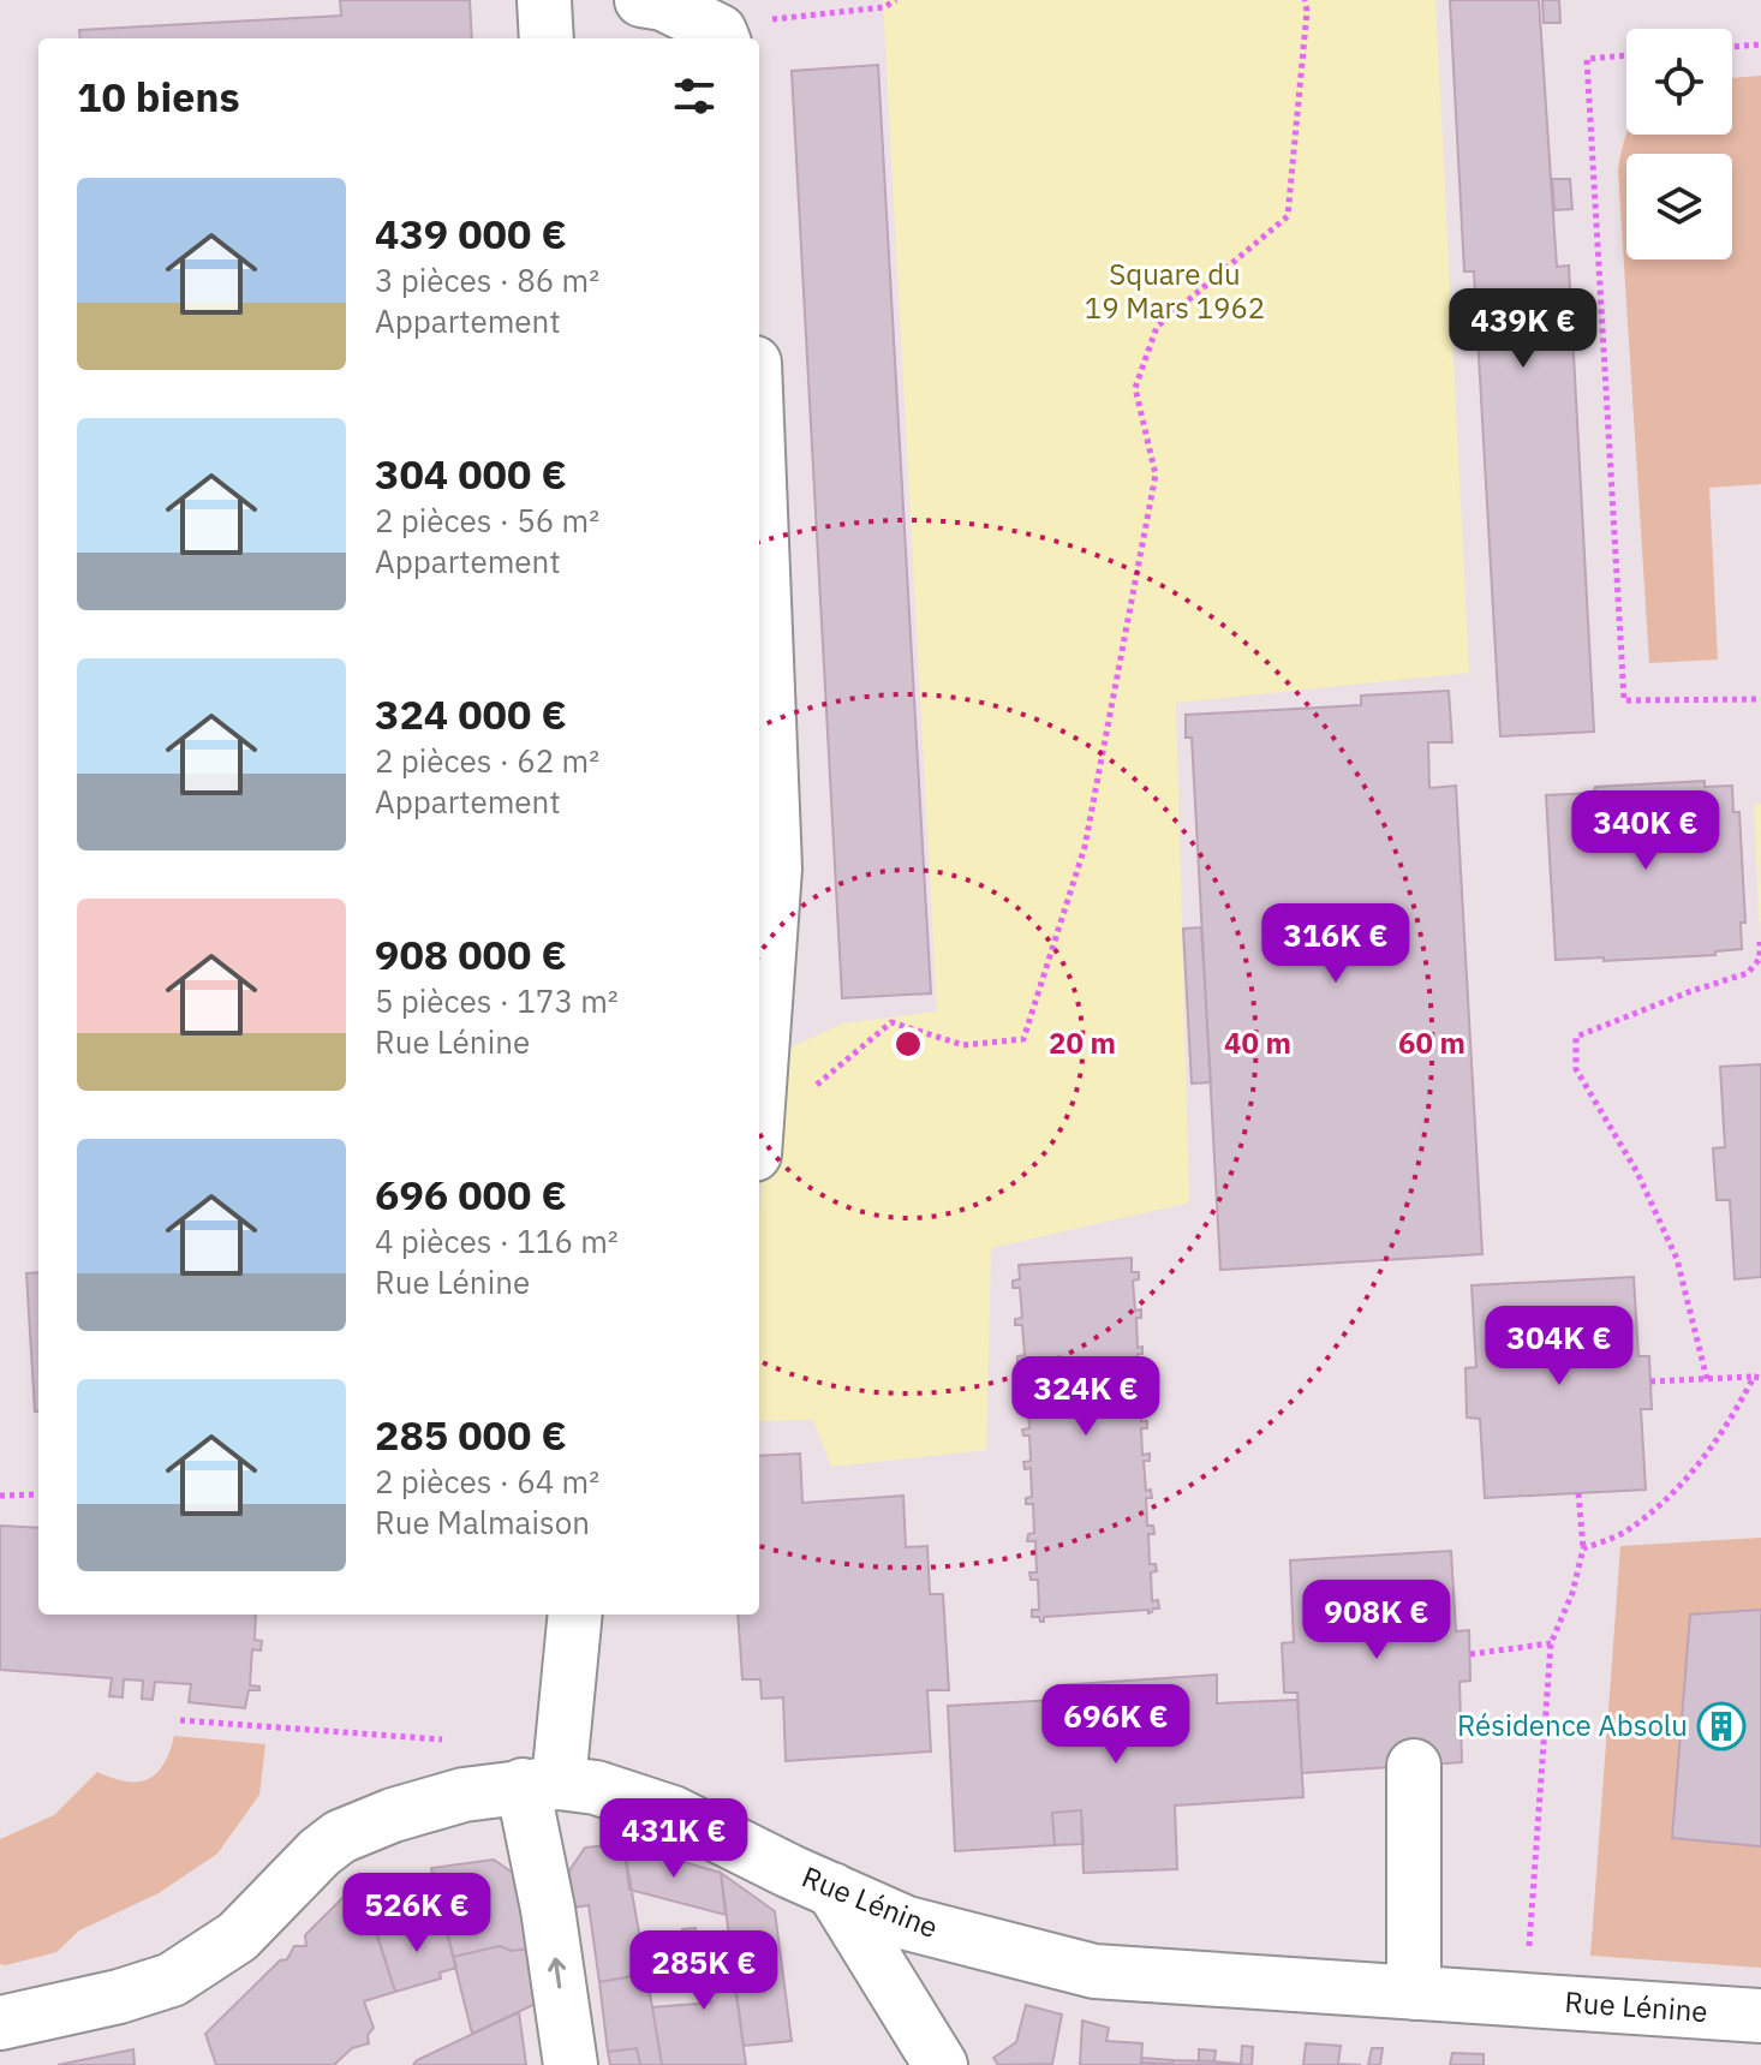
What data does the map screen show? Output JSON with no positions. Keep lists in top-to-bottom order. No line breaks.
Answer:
{"streets":{"street":["Rue Lénine"]},"parks":["Square du 19 Mars 1962"],"places":{"building":["Résidence Absolu"]},"page":{"heading":"10 biens","list":[{"name":"439 000 €","note":"3 pièces · 86 m² · Appartement"},{"name":"304 000 €","note":"2 pièces · 56 m² · Appartement"},{"name":"324 000 €","note":"2 pièces · 62 m² · Appartement"},{"name":"908 000 €","note":"5 pièces · 173 m² · Rue Lénine"},{"name":"696 000 €","note":"4 pièces · 116 m² · Rue Lénine"},{"name":"285 000 €","note":"2 pièces · 64 m² · Rue Malmaison"}],"price":["439K €","340K €","316K €","304K €","324K €","908K €","696K €","431K €","526K €","285K €"]},"rings":["20 m","40 m","60 m"]}
